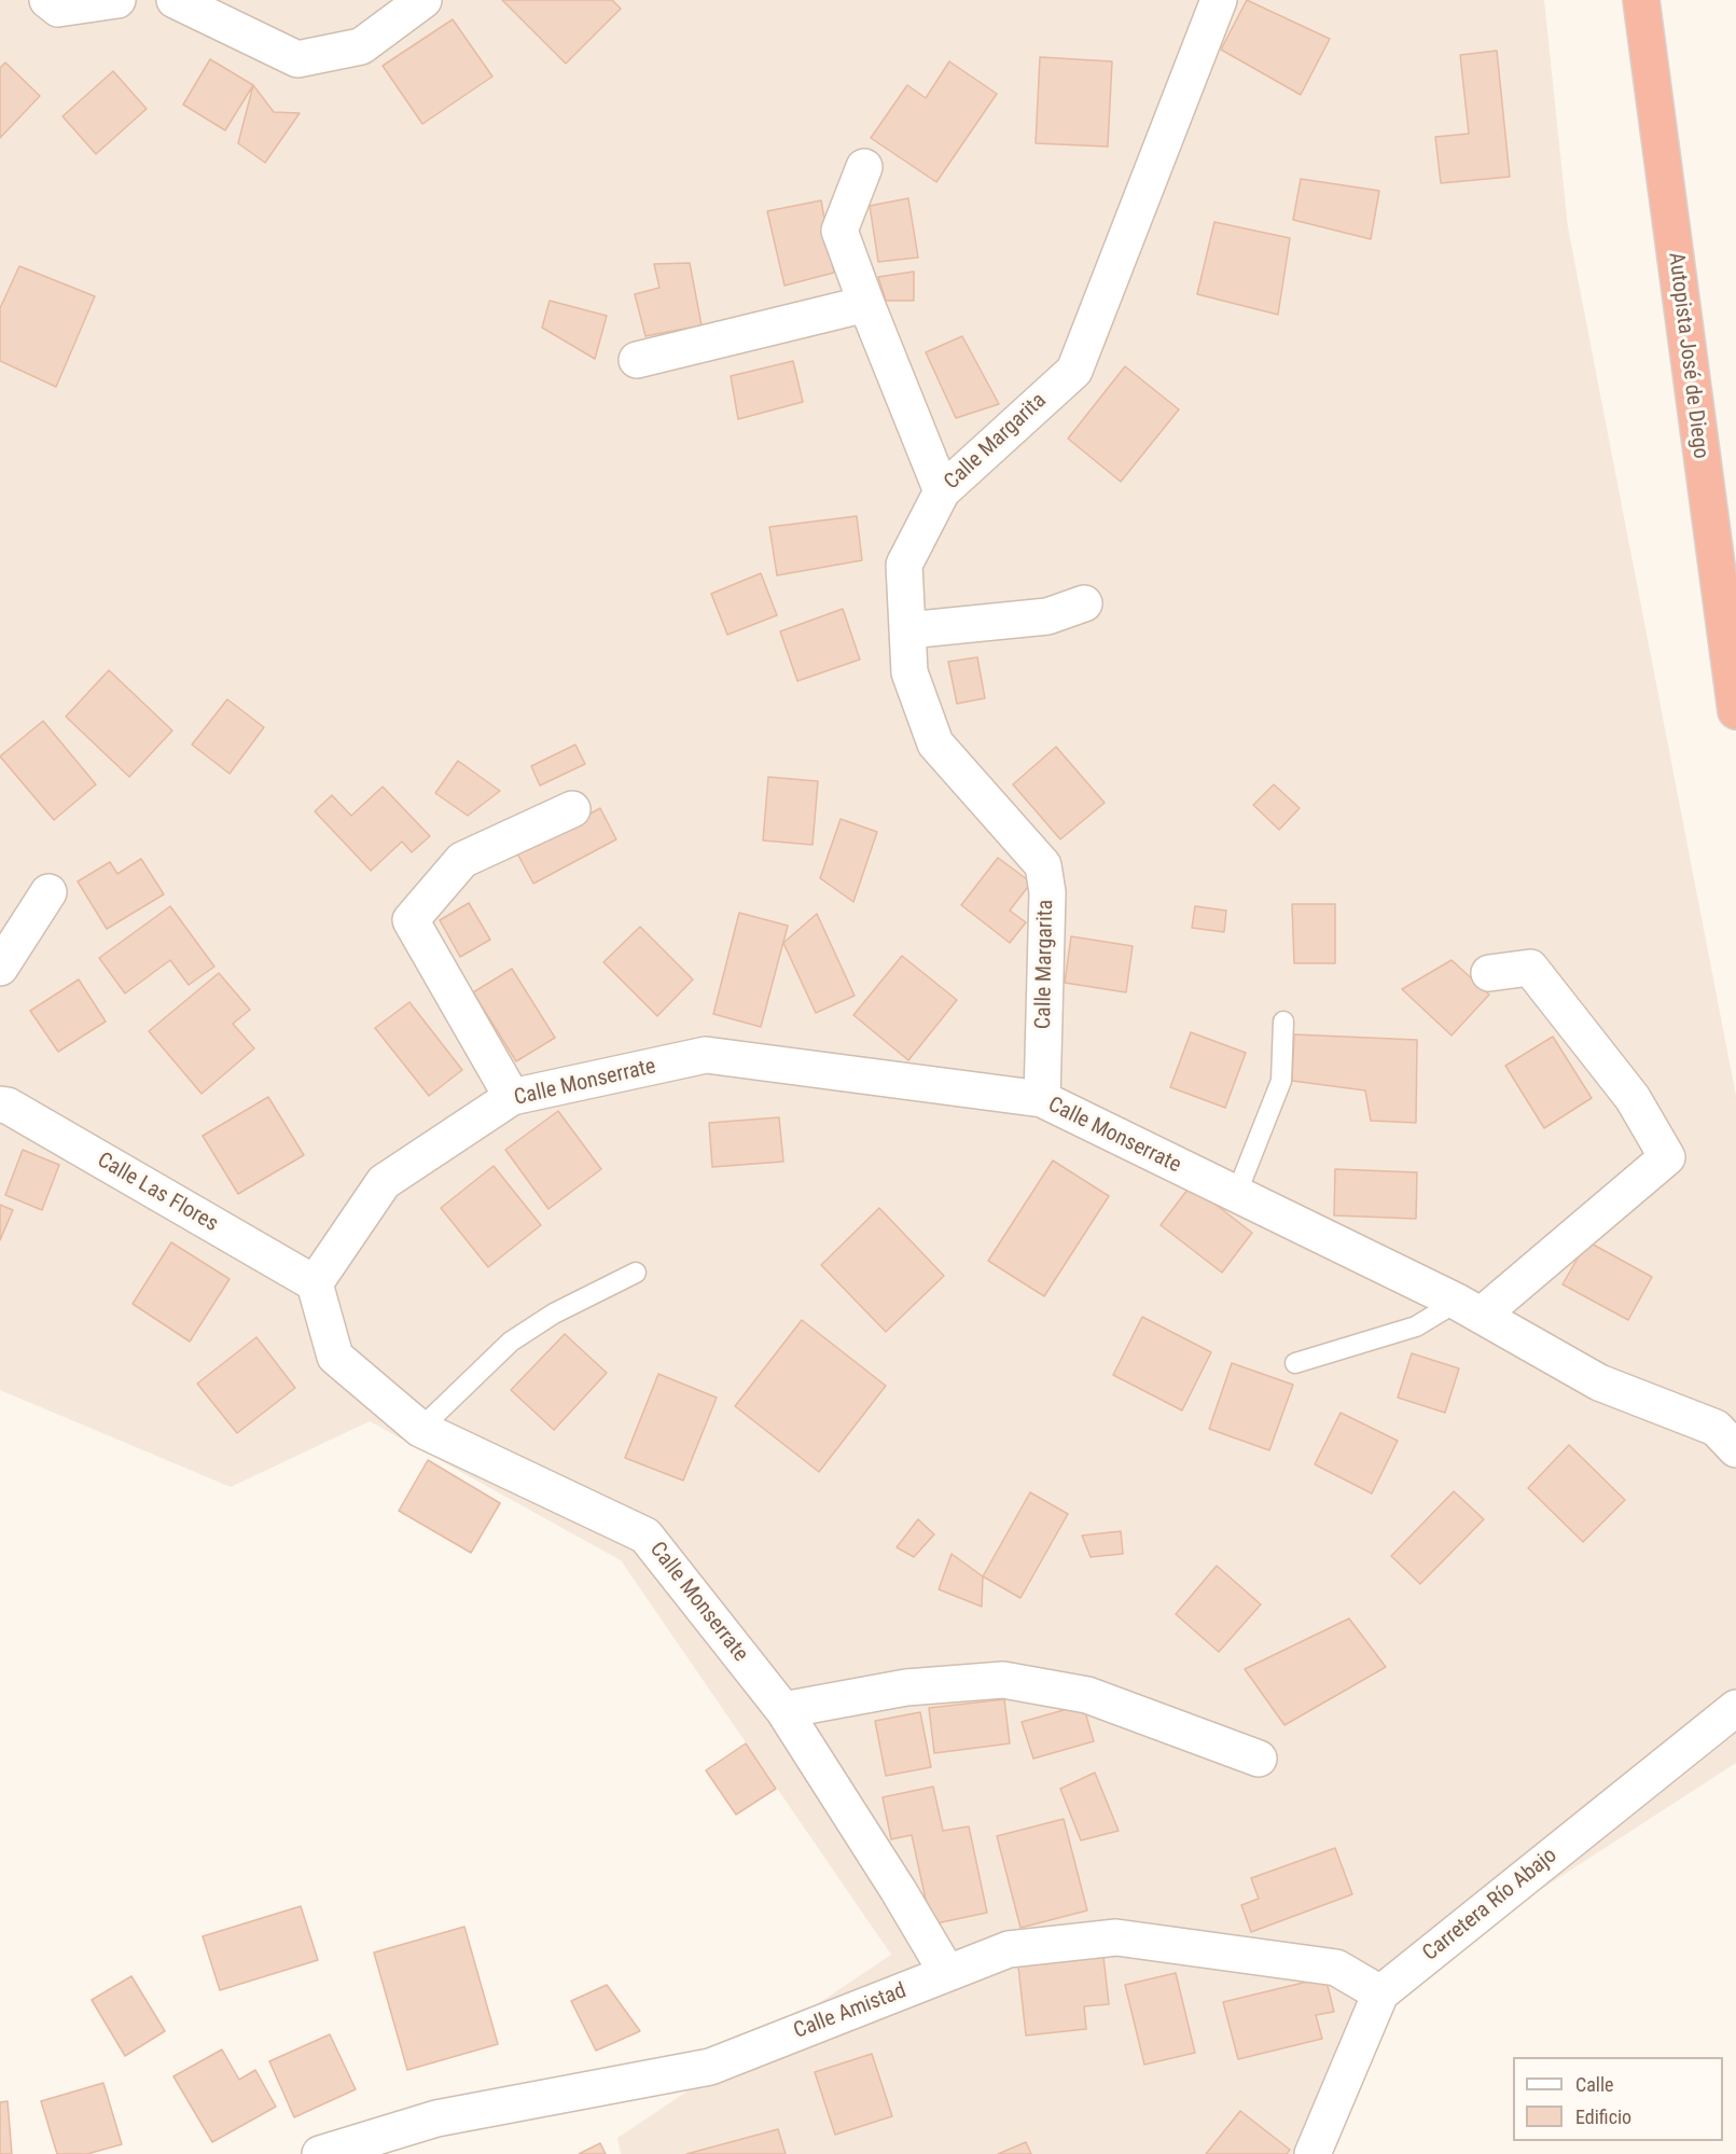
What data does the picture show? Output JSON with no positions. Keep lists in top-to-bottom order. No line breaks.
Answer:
{"streets":{"highway":["Autopista José de Diego"],"street":["Calle Margarita","Calle Monserrate","Calle Las Flores","Carretera Río Abajo","Calle Amistad"]},"crossings":[["Calle Margarita","Calle Monserrate"],["Calle Monserrate","Calle Las Flores"],["Calle Monserrate","Calle Amistad"],["Carretera Río Abajo","Calle Amistad"]],"legend":["Calle","Edificio"]}
